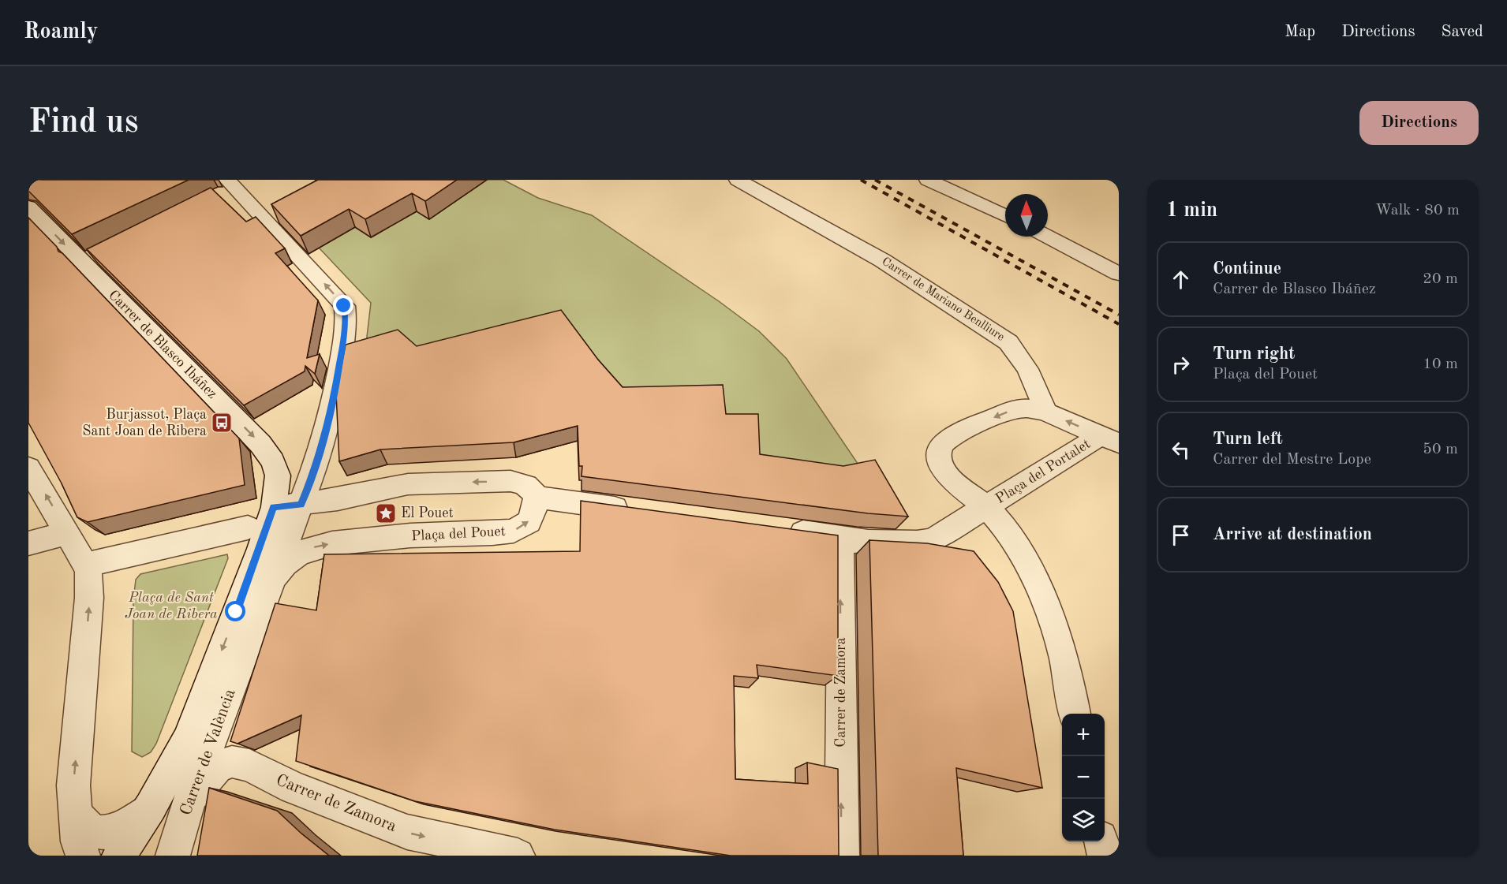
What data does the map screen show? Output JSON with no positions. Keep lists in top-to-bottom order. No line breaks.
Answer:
{"streets":{"street":["Carrer de Mariano Benlliure","Carrer de Blasco Ibáñez","Plaça del Portalet","Plaça del Pouet","Carrer de Zamora","Carrer de València"]},"crossings":[["Carrer de Mariano Benlliure","Plaça del Portalet"],["Carrer de Blasco Ibáñez","Carrer de València"],["Plaça del Portalet","Carrer de Zamora"],["Plaça del Pouet","Carrer de València"],["Carrer de Zamora","Carrer de València"]],"parks":["Plaça de Sant Joan de Ribera"],"places":{"bus stop":["Burjassot, Plaça Sant Joan de Ribera"],"place":["El Pouet"]},"north":"top","page":{"header":"Roamly","nav":["Map","Directions","Saved"],"buttons":"Directions","title":"Find us","heading":["1 min","Walk · 80 m"],"list":[["Continue","Carrer de Blasco Ibáñez","20 m"],["Turn right","Plaça del Pouet","10 m"],["Turn left","Carrer del Mestre Lope","50 m"],"Arrive at destination"],"map_buttons":["+","−"]}}
